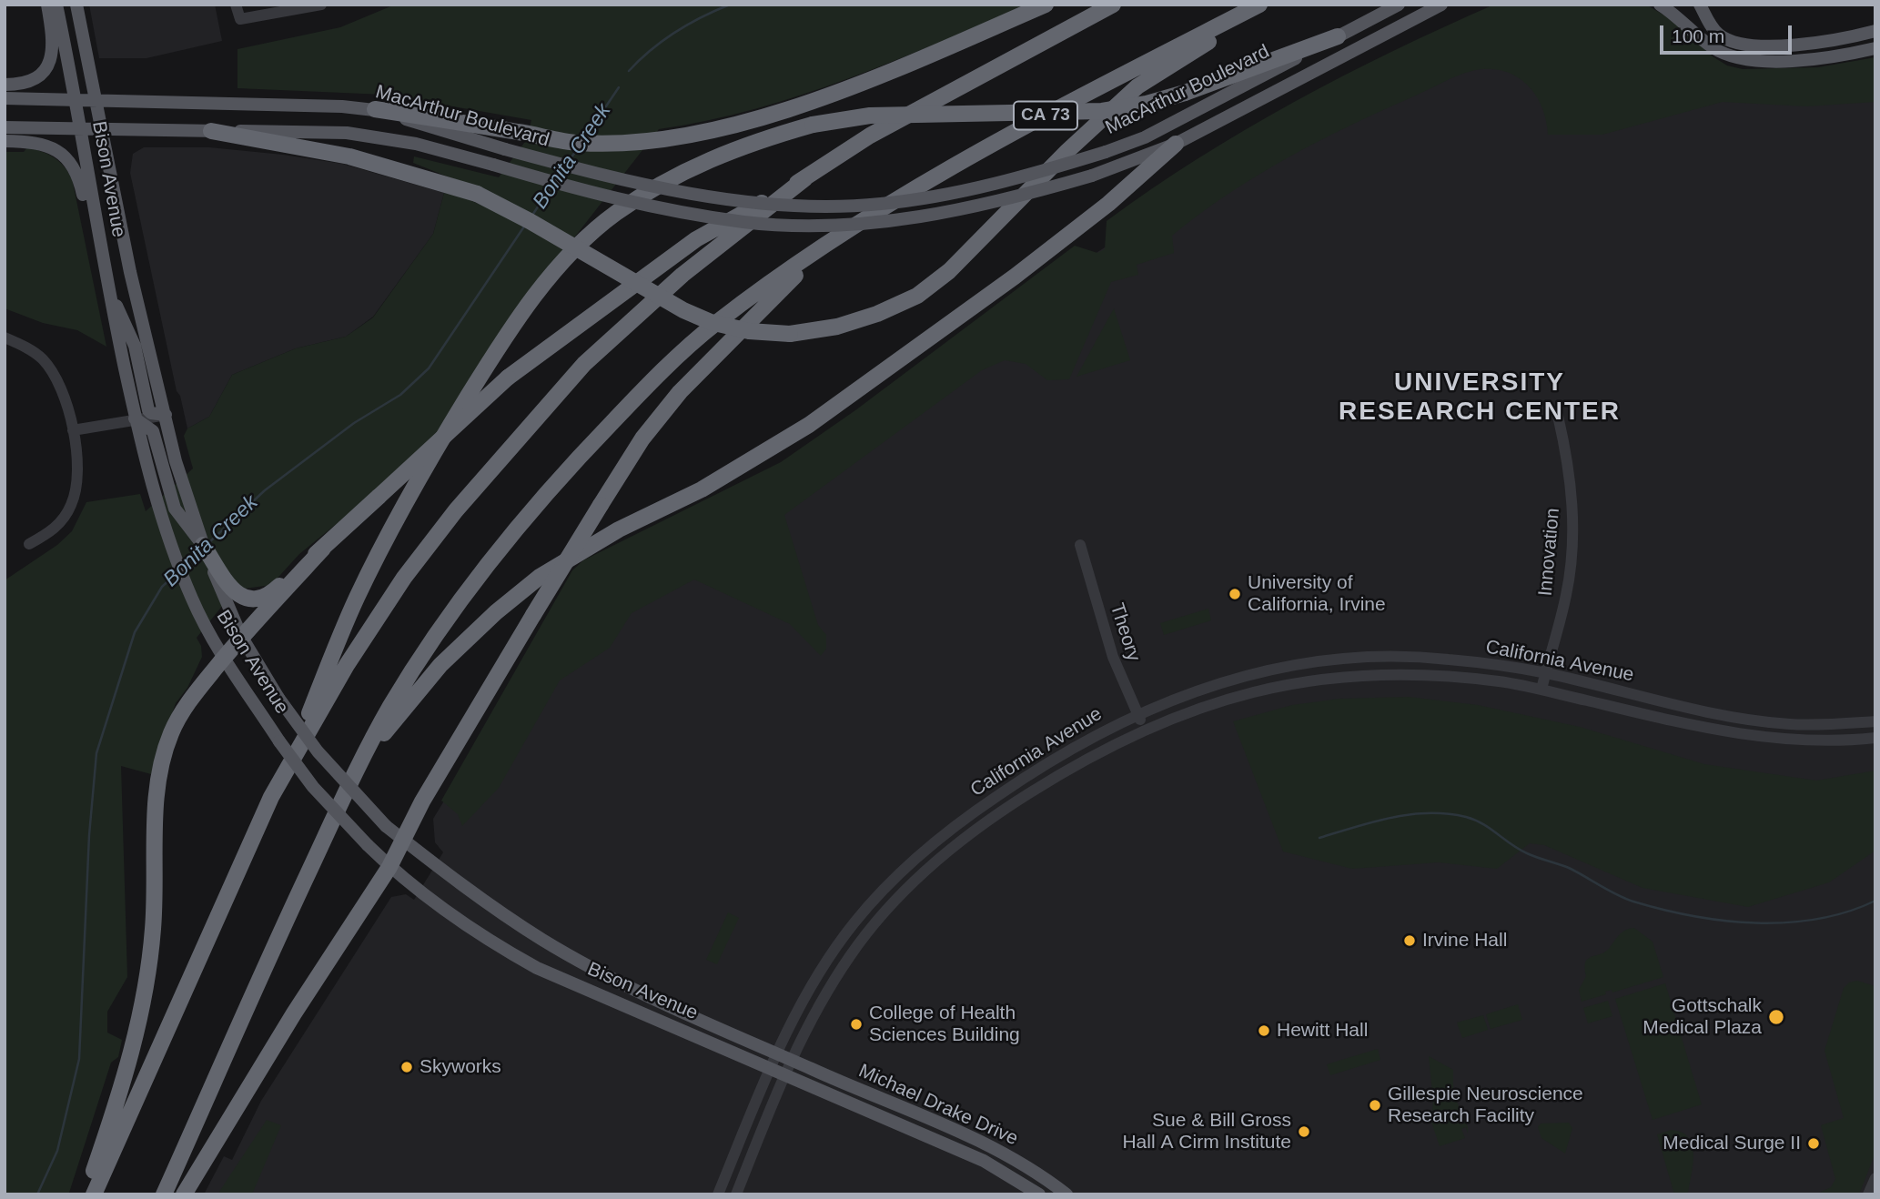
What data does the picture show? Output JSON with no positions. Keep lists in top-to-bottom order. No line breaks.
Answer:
{"streets":{"highway":["CA 73"],"main road":["MacArthur Boulevard","Bison Avenue","Michael Drake Drive"],"street":["Innovation","Theory","California Avenue"]},"crossings":[["MacArthur Boulevard","Bison Avenue"],["Bison Avenue","California Avenue"],["Bison Avenue","Michael Drake Drive"],["Innovation","California Avenue"],["Theory","California Avenue"],["California Avenue","Michael Drake Drive"]],"districts":["UNIVERSITY RESEARCH CENTER"],"water":["Bonita Creek"],"places":["University of California, Irvine","Irvine Hall","Gottschalk Medical Plaza","College of Health Sciences Building","Hewitt Hall","Skyworks","Gillespie Neuroscience Research Facility","Sue & Bill Gross Hall A Cirm Institute","Medical Surge II"],"scale_bar":"100 m"}
